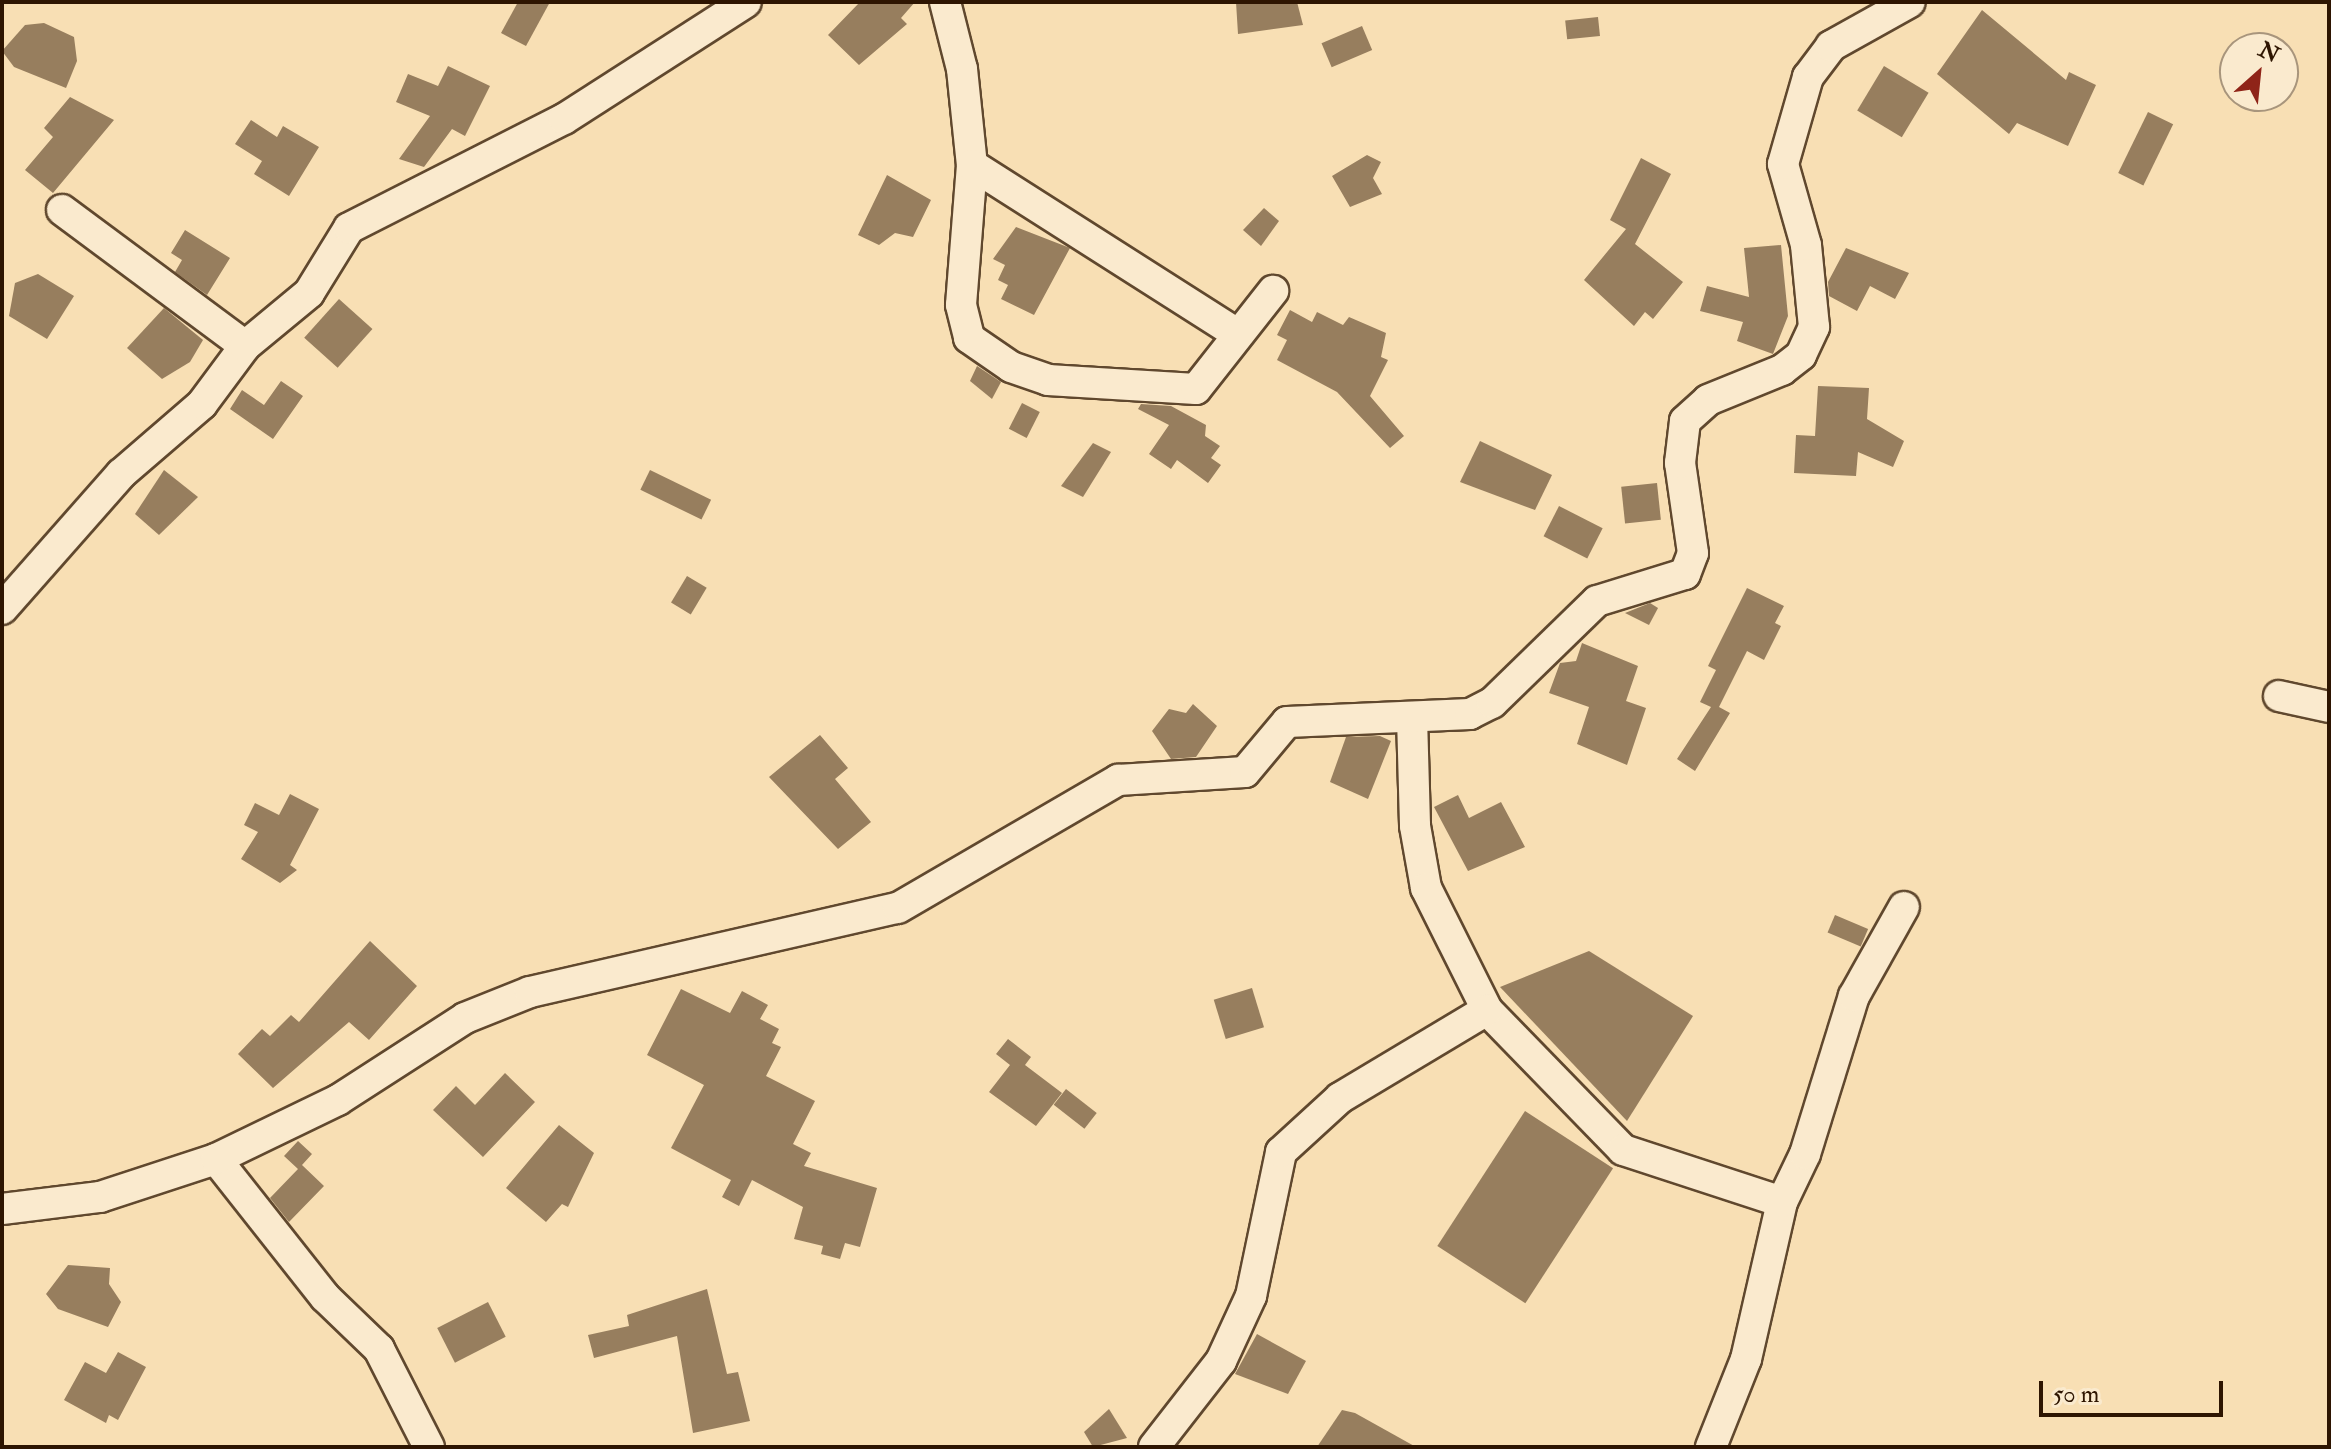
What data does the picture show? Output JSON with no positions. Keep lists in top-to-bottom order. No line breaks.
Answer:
{"scale_bar":"50 m","north":"top right"}
